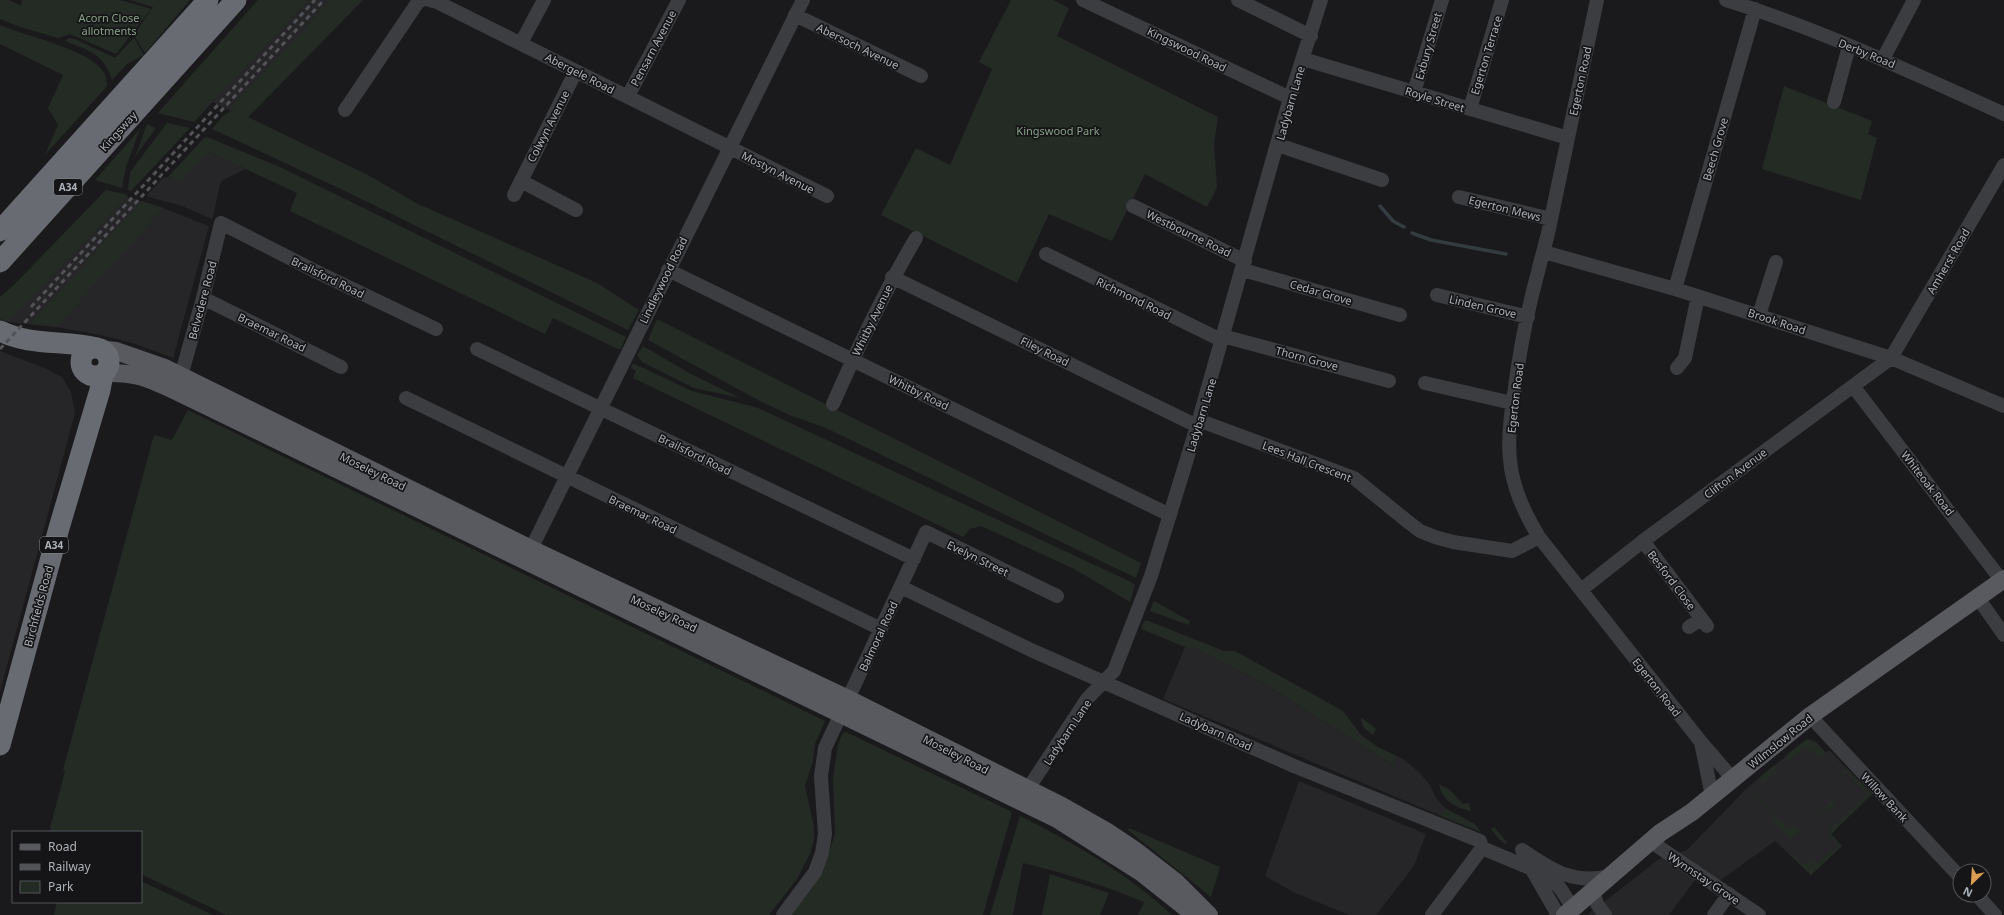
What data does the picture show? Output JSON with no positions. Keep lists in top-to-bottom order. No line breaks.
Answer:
{"streets":{"highway":["Kingsway","A34","Moseley Road","Birchfields Road"],"main road":["Wilmslow Road"],"street":["Abersoch Avenue","Exbury Street","Pensarn Avenue","Kingswood Road","Derby Road","Egerton Terrace","Abergele Road","Egerton Road","Royle Street","Ladybarn Lane","Colwyn Avenue","Beech Grove","Mostyn Avenue","Egerton Mews","Westbourne Road","Amherst Road","Brailsford Road","Lindleywood Road","Cedar Grove","Richmond Road","Belvedere Road","Linden Grove","Whitby Avenue","Brook Road","Braemar Road","Filey Road","Thorn Grove","Whitby Road","Lees Hall Crescent","Clifton Avenue","Whiteoak Road","Evelyn Street","Besford Close","Balmoral Road","Ladybarn Road","Willow Bank","Wynnstay Grove"]},"crossings":[["Abersoch Avenue","Lindleywood Road"],["Exbury Street","Royle Street"],["Pensarn Avenue","Abergele Road"],["Kingswood Road","Ladybarn Lane"],["Derby Road","Beech Grove"],["Egerton Terrace","Royle Street"],["Abergele Road","Colwyn Avenue"],["Abergele Road","Mostyn Avenue"],["Abergele Road","Lindleywood Road"],["Egerton Road","Royle Street"],["Egerton Road","Egerton Mews"],["Egerton Road","Linden Grove"],["Egerton Road","Brook Road"],["Egerton Road","Lees Hall Crescent"],["Egerton Road","Clifton Avenue"],["Egerton Road","Wilmslow Road"],["Royle Street","Ladybarn Lane"],["Ladybarn Lane","Westbourne Road"],["Ladybarn Lane","Cedar Grove"],["Ladybarn Lane","Richmond Road"],["Ladybarn Lane","Filey Road"],["Ladybarn Lane","Thorn Grove"],["Ladybarn Lane","Whitby Road"],["Ladybarn Lane","Lees Hall Crescent"],["Ladybarn Lane","Moseley Road"],["Ladybarn Lane","Ladybarn Road"],["Beech Grove","Brook Road"],["Mostyn Avenue","Lindleywood Road"],["A34","Moseley Road"],["A34","Birchfields Road"],["Westbourne Road","Cedar Grove"],["Amherst Road","Brook Road"],["Amherst Road","Clifton Avenue"],["Brailsford Road","Lindleywood Road"],["Brailsford Road","Belvedere Road"],["Brailsford Road","Evelyn Street"],["Brailsford Road","Balmoral Road"],["Lindleywood Road","Braemar Road"],["Lindleywood Road","Whitby Road"],["Lindleywood Road","Moseley Road"],["Richmond Road","Thorn Grove"],["Belvedere Road","Braemar Road"],["Belvedere Road","Moseley Road"],["Whitby Avenue","Filey Road"],["Whitby Avenue","Whitby Road"],["Brook Road","Clifton Avenue"],["Braemar Road","Balmoral Road"],["Filey Road","Lees Hall Crescent"],["Moseley Road","Birchfields Road"],["Moseley Road","Balmoral Road"],["Clifton Avenue","Whiteoak Road"],["Clifton Avenue","Besford Close"],["Whiteoak Road","Wilmslow Road"],["Evelyn Street","Balmoral Road"],["Balmoral Road","Ladybarn Road"],["Wilmslow Road","Willow Bank"],["Wilmslow Road","Wynnstay Grove"]],"parks":["Acorn Close allotments","Kingswood Park"],"legend":["Road","Railway","Park"],"north":"bottom left"}
